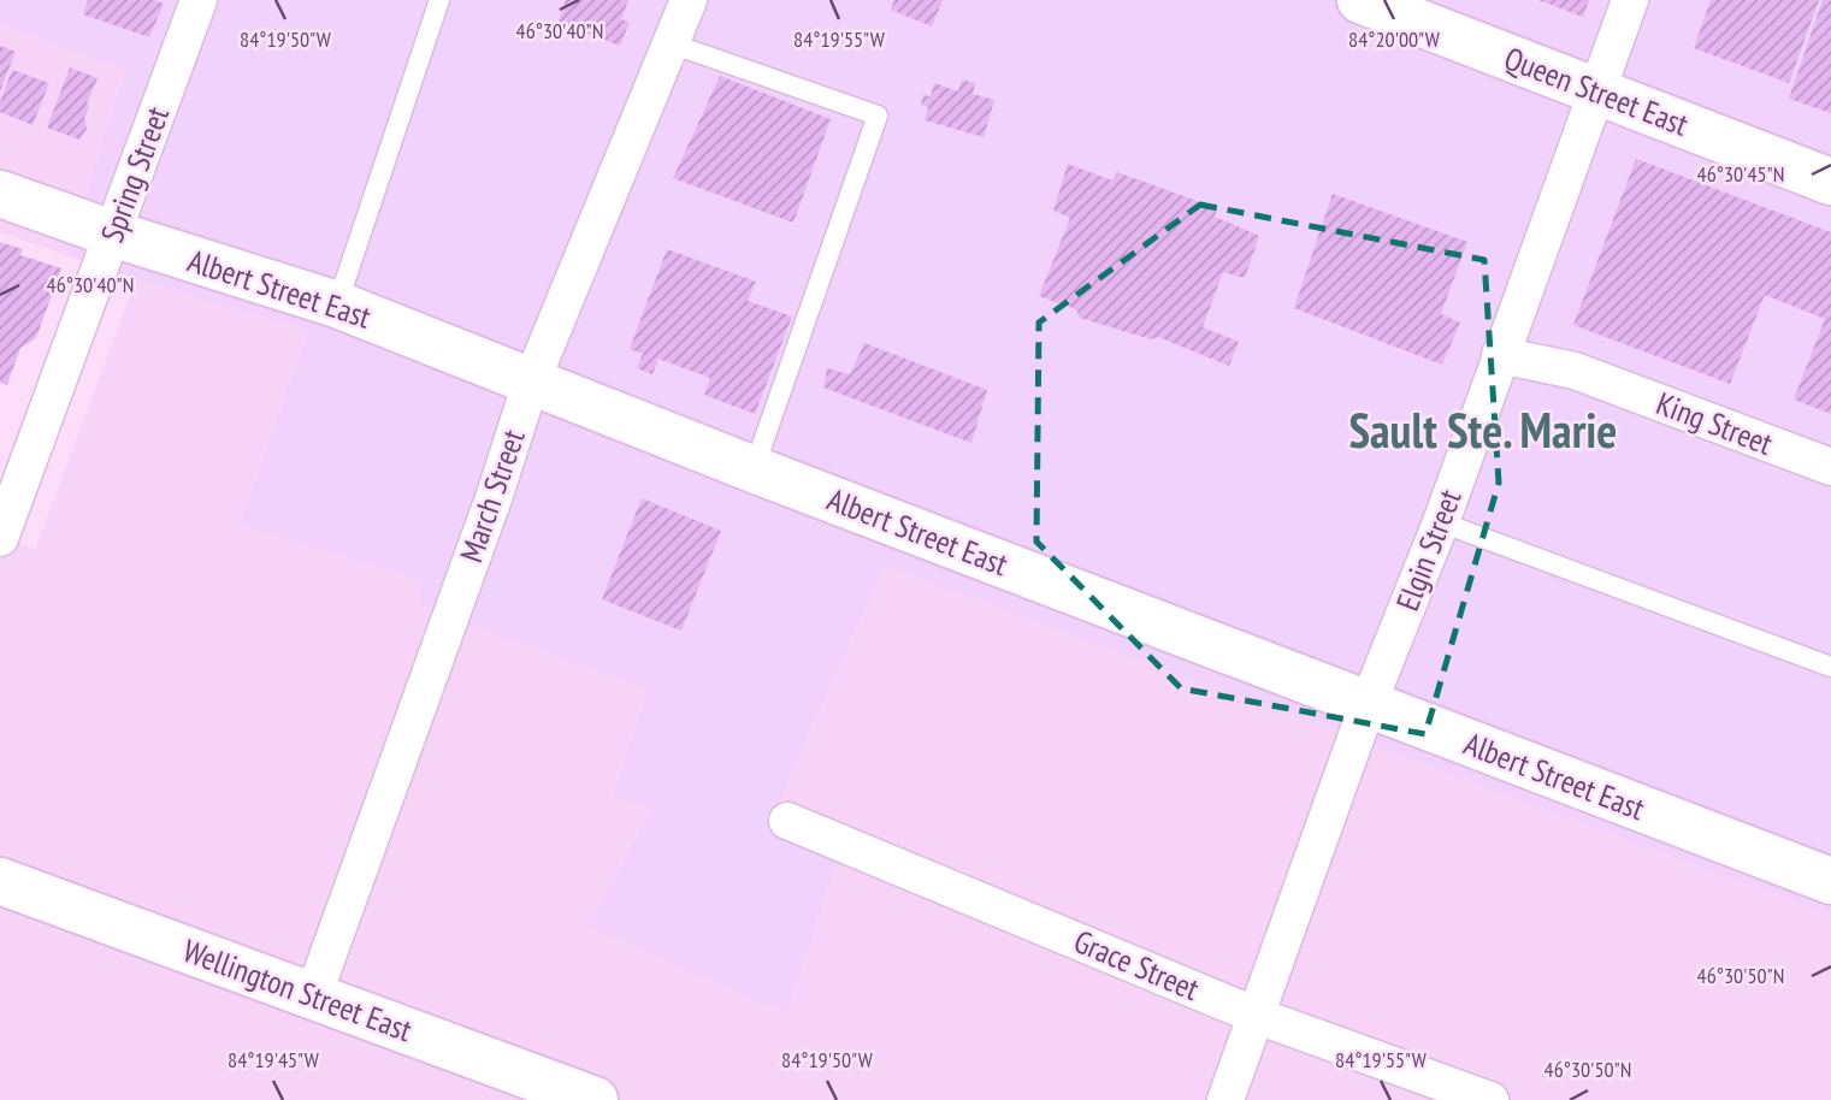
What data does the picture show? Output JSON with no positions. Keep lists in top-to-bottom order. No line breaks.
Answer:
{"streets":{"main road":["Queen Street East","Albert Street East","Wellington Street East"],"street":["Spring Street","King Street","March Street","Elgin Street","Grace Street"]},"crossings":[["Queen Street East","Elgin Street"],["Spring Street","Albert Street East"],["Albert Street East","March Street"],["Albert Street East","Elgin Street"],["King Street","Elgin Street"],["March Street","Wellington Street East"],["Elgin Street","Grace Street"]],"districts":["Sault Ste. Marie"],"coordinates":["46°30'40\"N","84°19'50\"W","84°19'55\"W","84°20'00\"W","46°30'45\"N","46°30'50\"N","84°19'45\"W"]}
